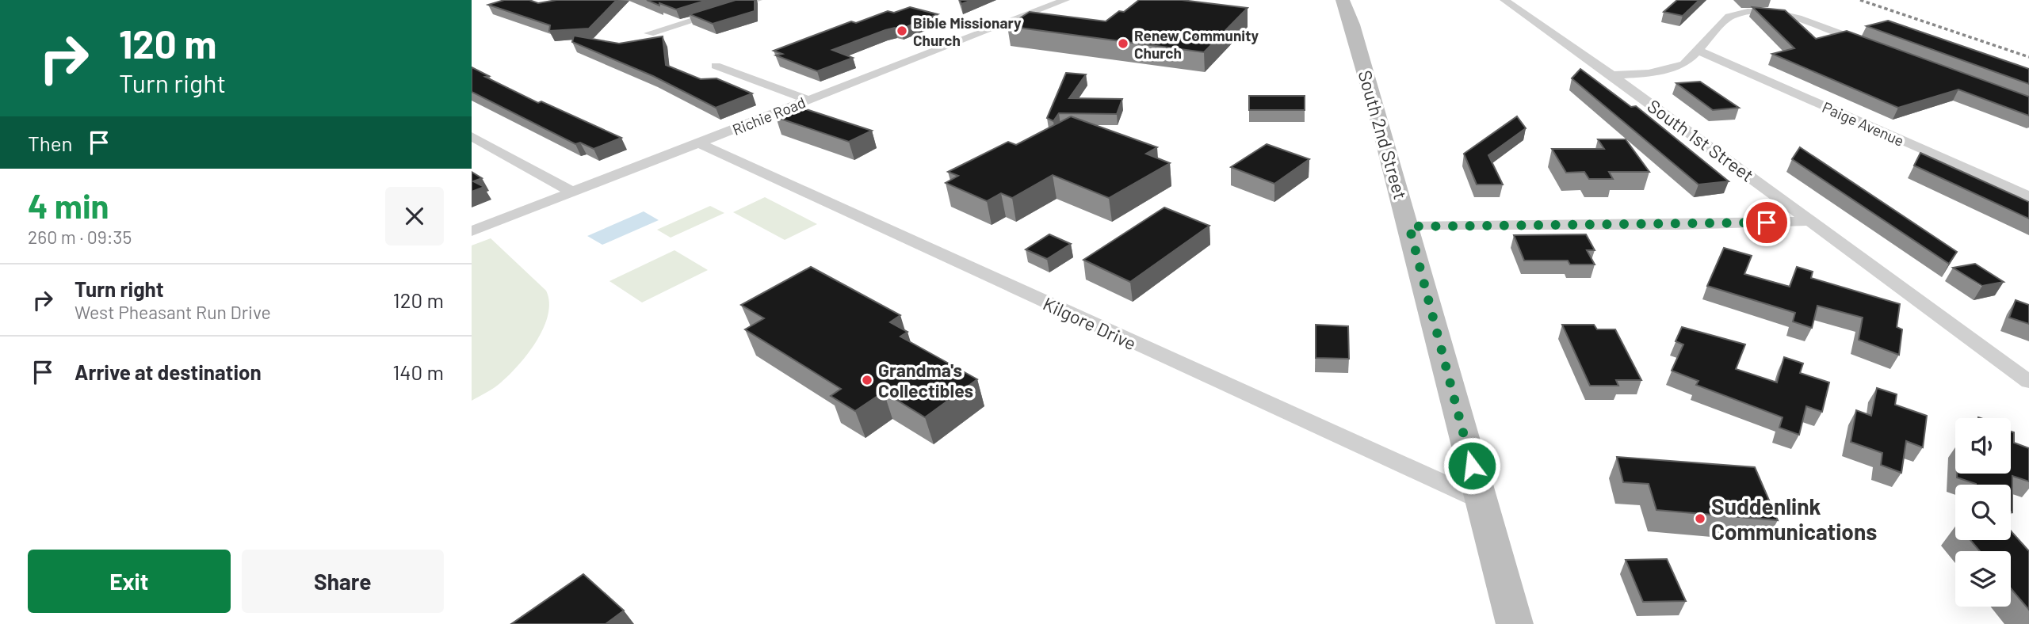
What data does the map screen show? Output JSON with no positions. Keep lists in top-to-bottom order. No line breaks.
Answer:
{"streets":{"main road":["South 2nd Street"],"street":["Richie Road","Paige Avenue","South 1st Street","Kilgore Drive"]},"crossings":[["Richie Road","Kilgore Drive"],["South 2nd Street","Kilgore Drive"]],"places":["Bible Missionary Church","Renew Community Church","Grandma's Collectibles","Suddenlink Communications"],"page":{"turn":["120 m","Turn right"],"then":"Then","heading":["4 min","260 m · 09:35"],"list":[{"name":"Turn right","note":"West Pheasant Run Drive","value":"120 m"},{"name":"Arrive at destination","value":"140 m"}],"buttons":["Exit","Share"]}}
